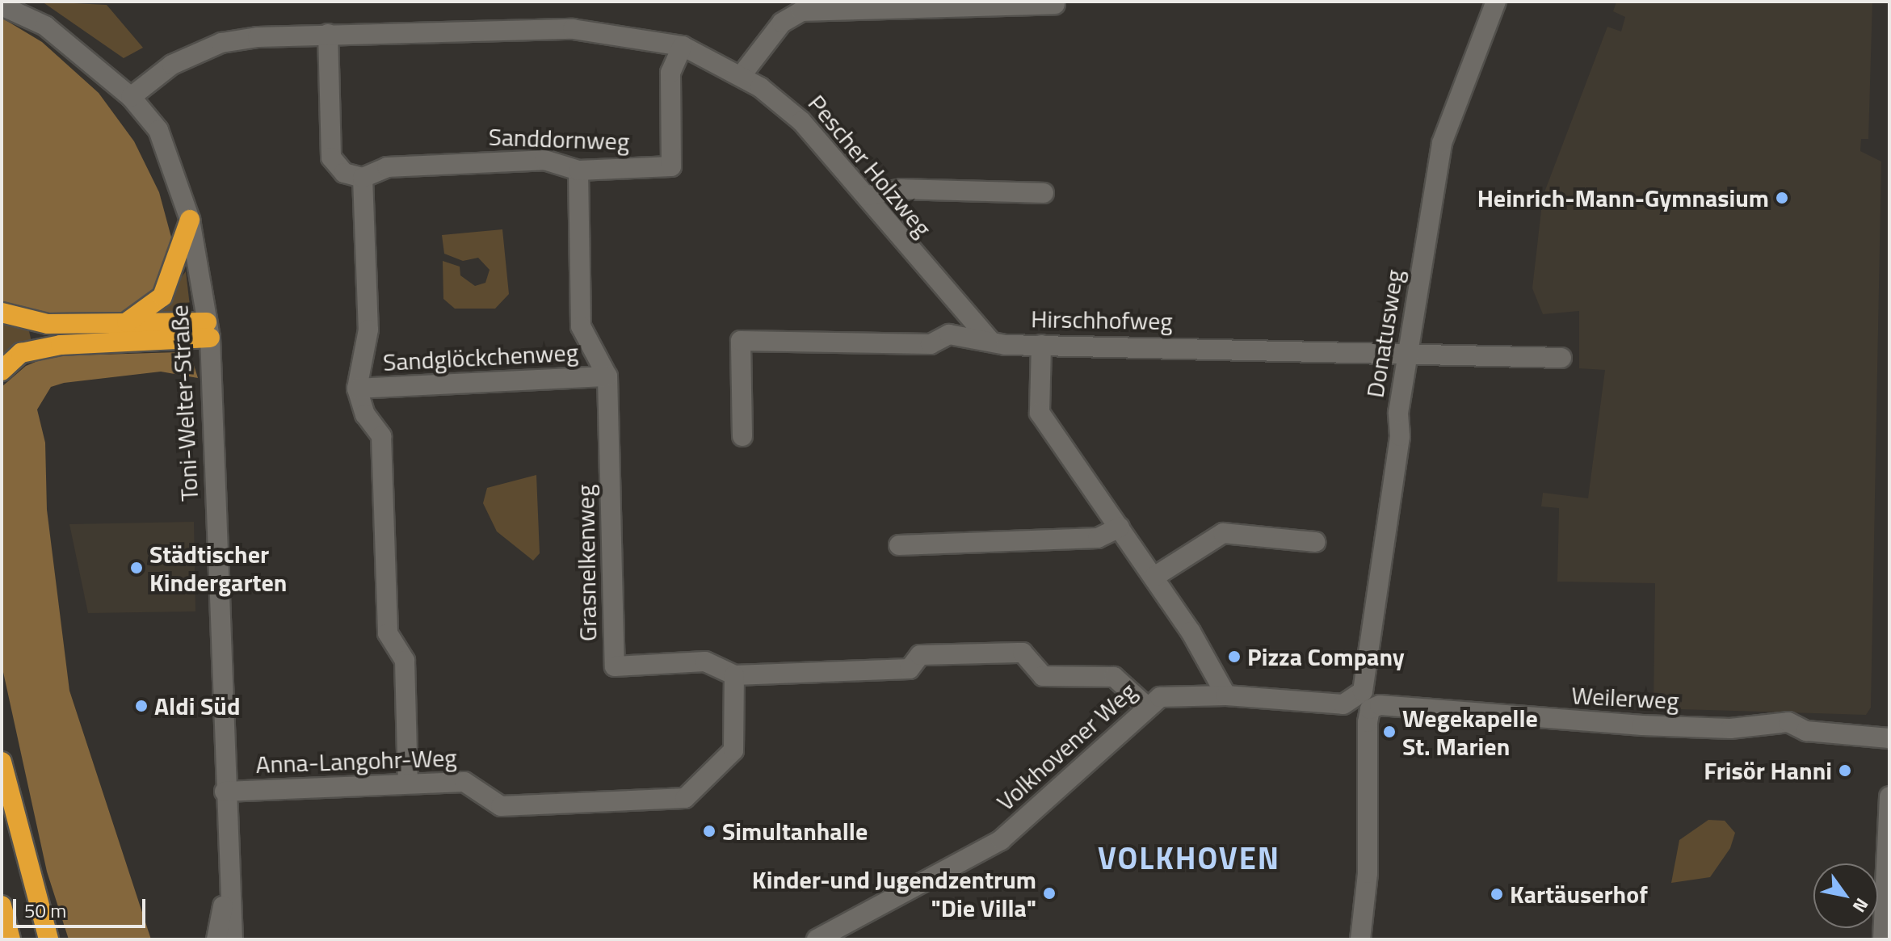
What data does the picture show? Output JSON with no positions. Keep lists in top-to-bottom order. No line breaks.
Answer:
{"streets":{"street":["Sanddornweg","Pescher Holzweg","Hirschhofweg","Donatusweg","Sandglöckchenweg","Toni-Welter-Straße","Grasnelkenweg","Weilerweg","Volkhovener Weg","Anna-Langohr-Weg"]},"crossings":[["Sanddornweg","Pescher Holzweg"],["Sanddornweg","Sandglöckchenweg"],["Sanddornweg","Grasnelkenweg"],["Pescher Holzweg","Hirschhofweg"],["Pescher Holzweg","Toni-Welter-Straße"],["Hirschhofweg","Donatusweg"],["Donatusweg","Volkhovener Weg"],["Sandglöckchenweg","Grasnelkenweg"],["Sandglöckchenweg","Anna-Langohr-Weg"],["Toni-Welter-Straße","Anna-Langohr-Weg"],["Grasnelkenweg","Volkhovener Weg"],["Grasnelkenweg","Anna-Langohr-Weg"]],"districts":["VOLKHOVEN"],"places":["Heinrich-Mann-Gymnasium","Städtischer Kindergarten","Pizza Company","Aldi Süd","Wegekapelle St. Marien","Frisör Hanni","Simultanhalle","Kinder-und Jugendzentrum \"Die Villa\"","Kartäuserhof"],"scale_bar":"50 m","north":"bottom right"}
